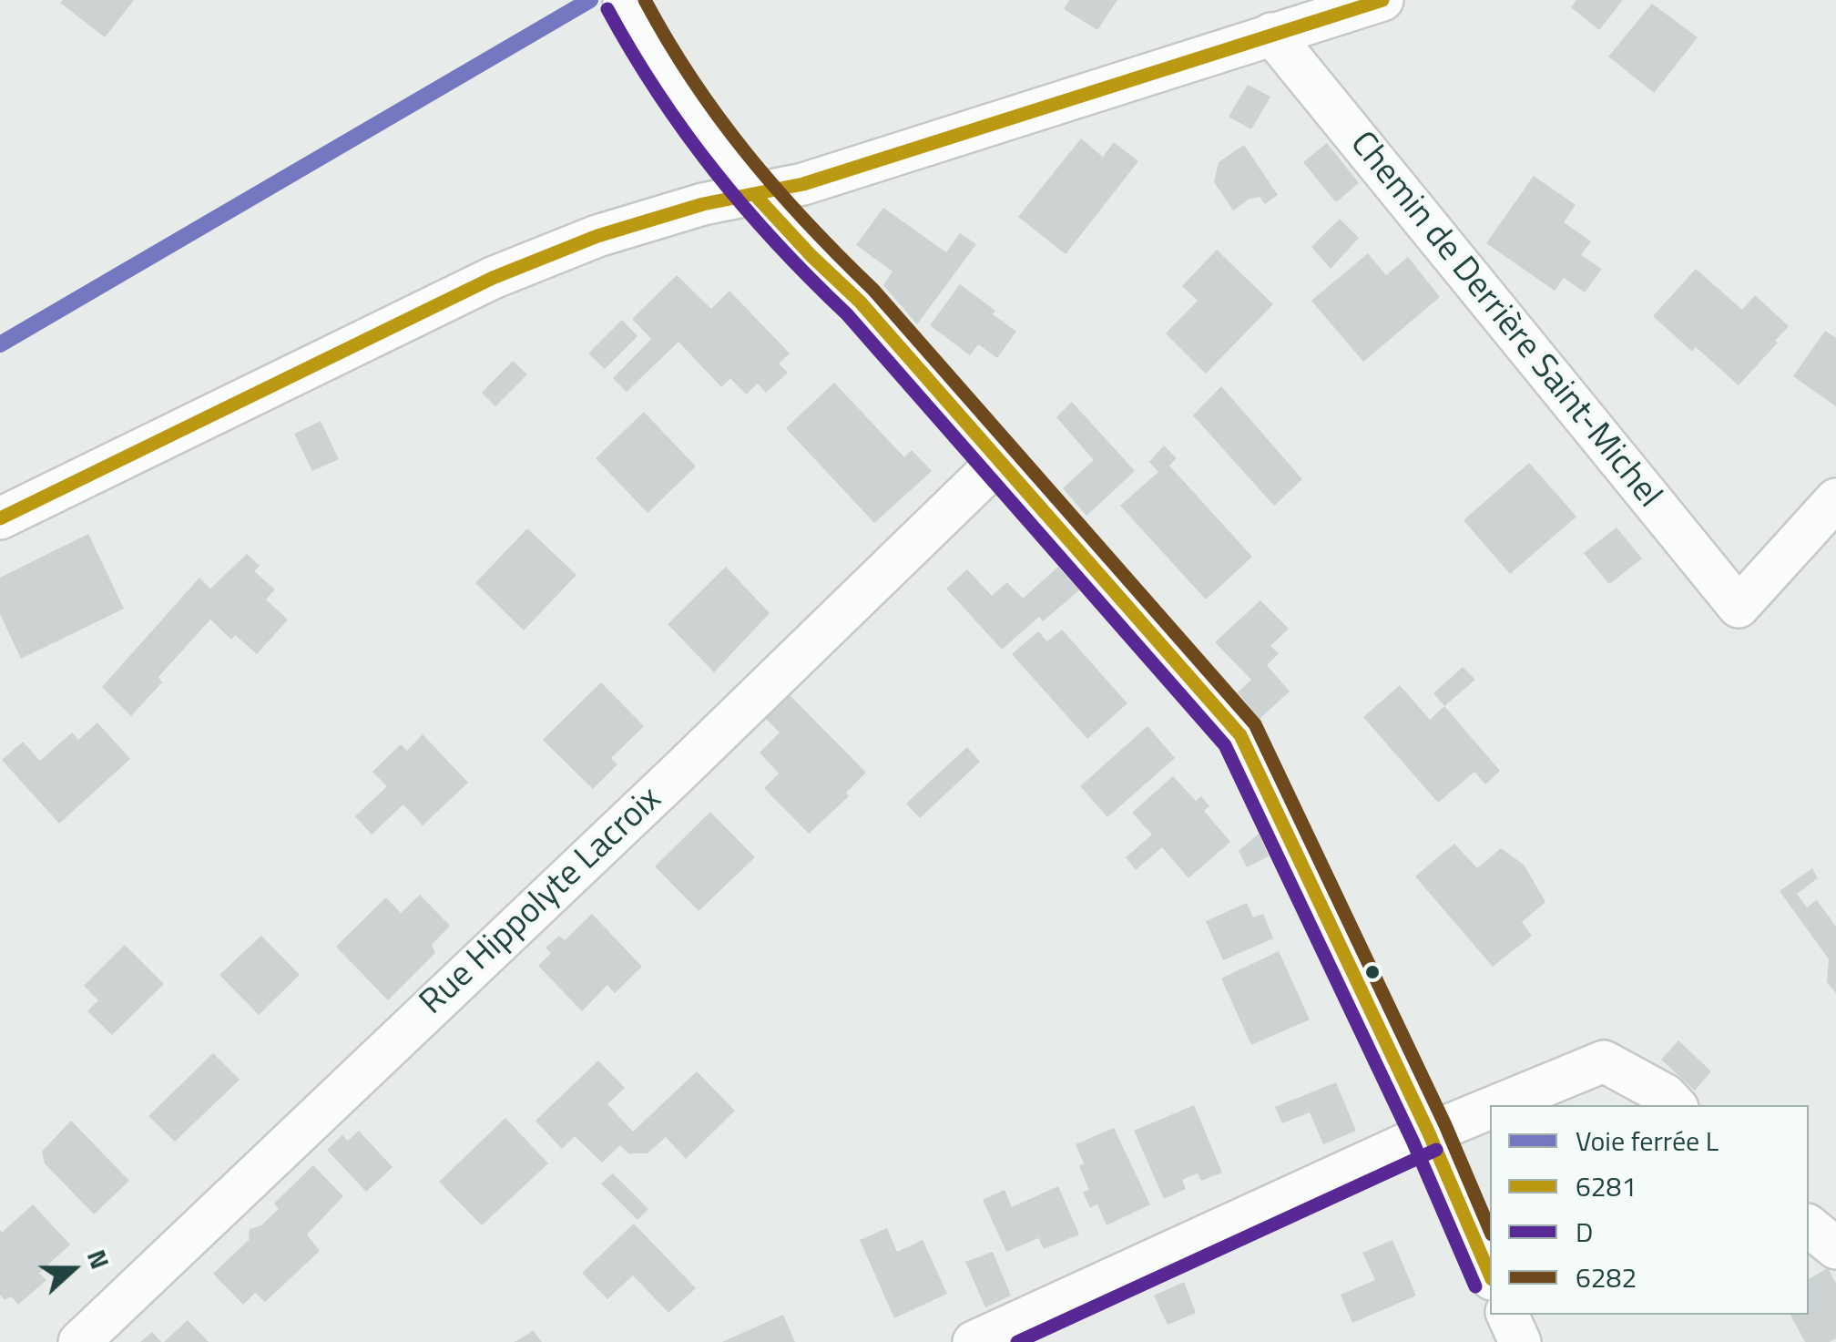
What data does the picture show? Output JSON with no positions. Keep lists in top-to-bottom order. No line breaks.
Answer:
{"streets":{"street":["Chemin de Derrière Saint-Michel","Rue Hippolyte Lacroix"]},"lines":["rail line L","transit line 6281","transit line 6282","transit line D"],"legend":["Voie ferrée L","6281","D","6282"],"north":"right"}
